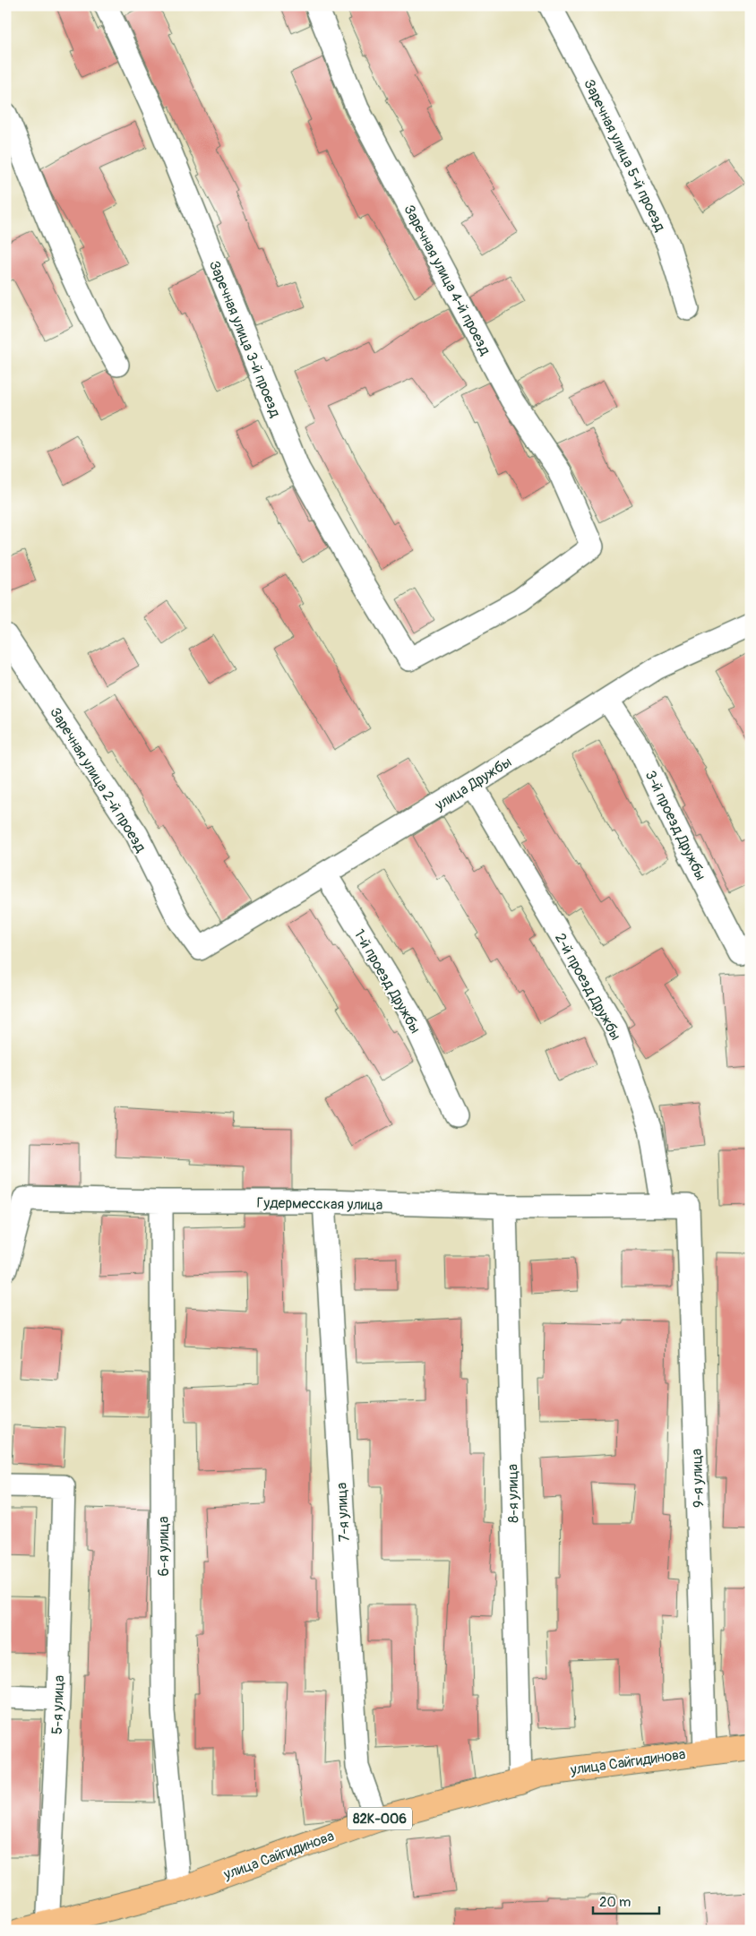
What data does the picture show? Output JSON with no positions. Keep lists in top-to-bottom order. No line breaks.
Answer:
{"streets":{"main road":["улица Сайгидинова","82К-006"],"street":["Заречная улица 5-й проезд","Заречная улица 4-й проезд","Заречная улица 3-й проезд","Заречная улица 2-й проезд","улица Дружбы","3-й проезд Дружбы","1-й проезд Дружбы","2-й проезд Дружбы","Гудермесская улица","9-я улица","8-я улица","7-я улица","6-я улица","5-я улица"]},"crossings":[["Заречная улица 4-й проезд","Заречная улица 3-й проезд"],["Заречная улица 2-й проезд","улица Дружбы"],["улица Дружбы","3-й проезд Дружбы"],["улица Дружбы","1-й проезд Дружбы"],["улица Дружбы","2-й проезд Дружбы"],["2-й проезд Дружбы","Гудермесская улица"],["Гудермесская улица","9-я улица"],["Гудермесская улица","8-я улица"],["Гудермесская улица","7-я улица"],["Гудермесская улица","6-я улица"],["9-я улица","улица Сайгидинова"],["8-я улица","улица Сайгидинова"],["7-я улица","улица Сайгидинова"],["6-я улица","улица Сайгидинова"],["5-я улица","улица Сайгидинова"]],"scale_bar":"20 m"}
